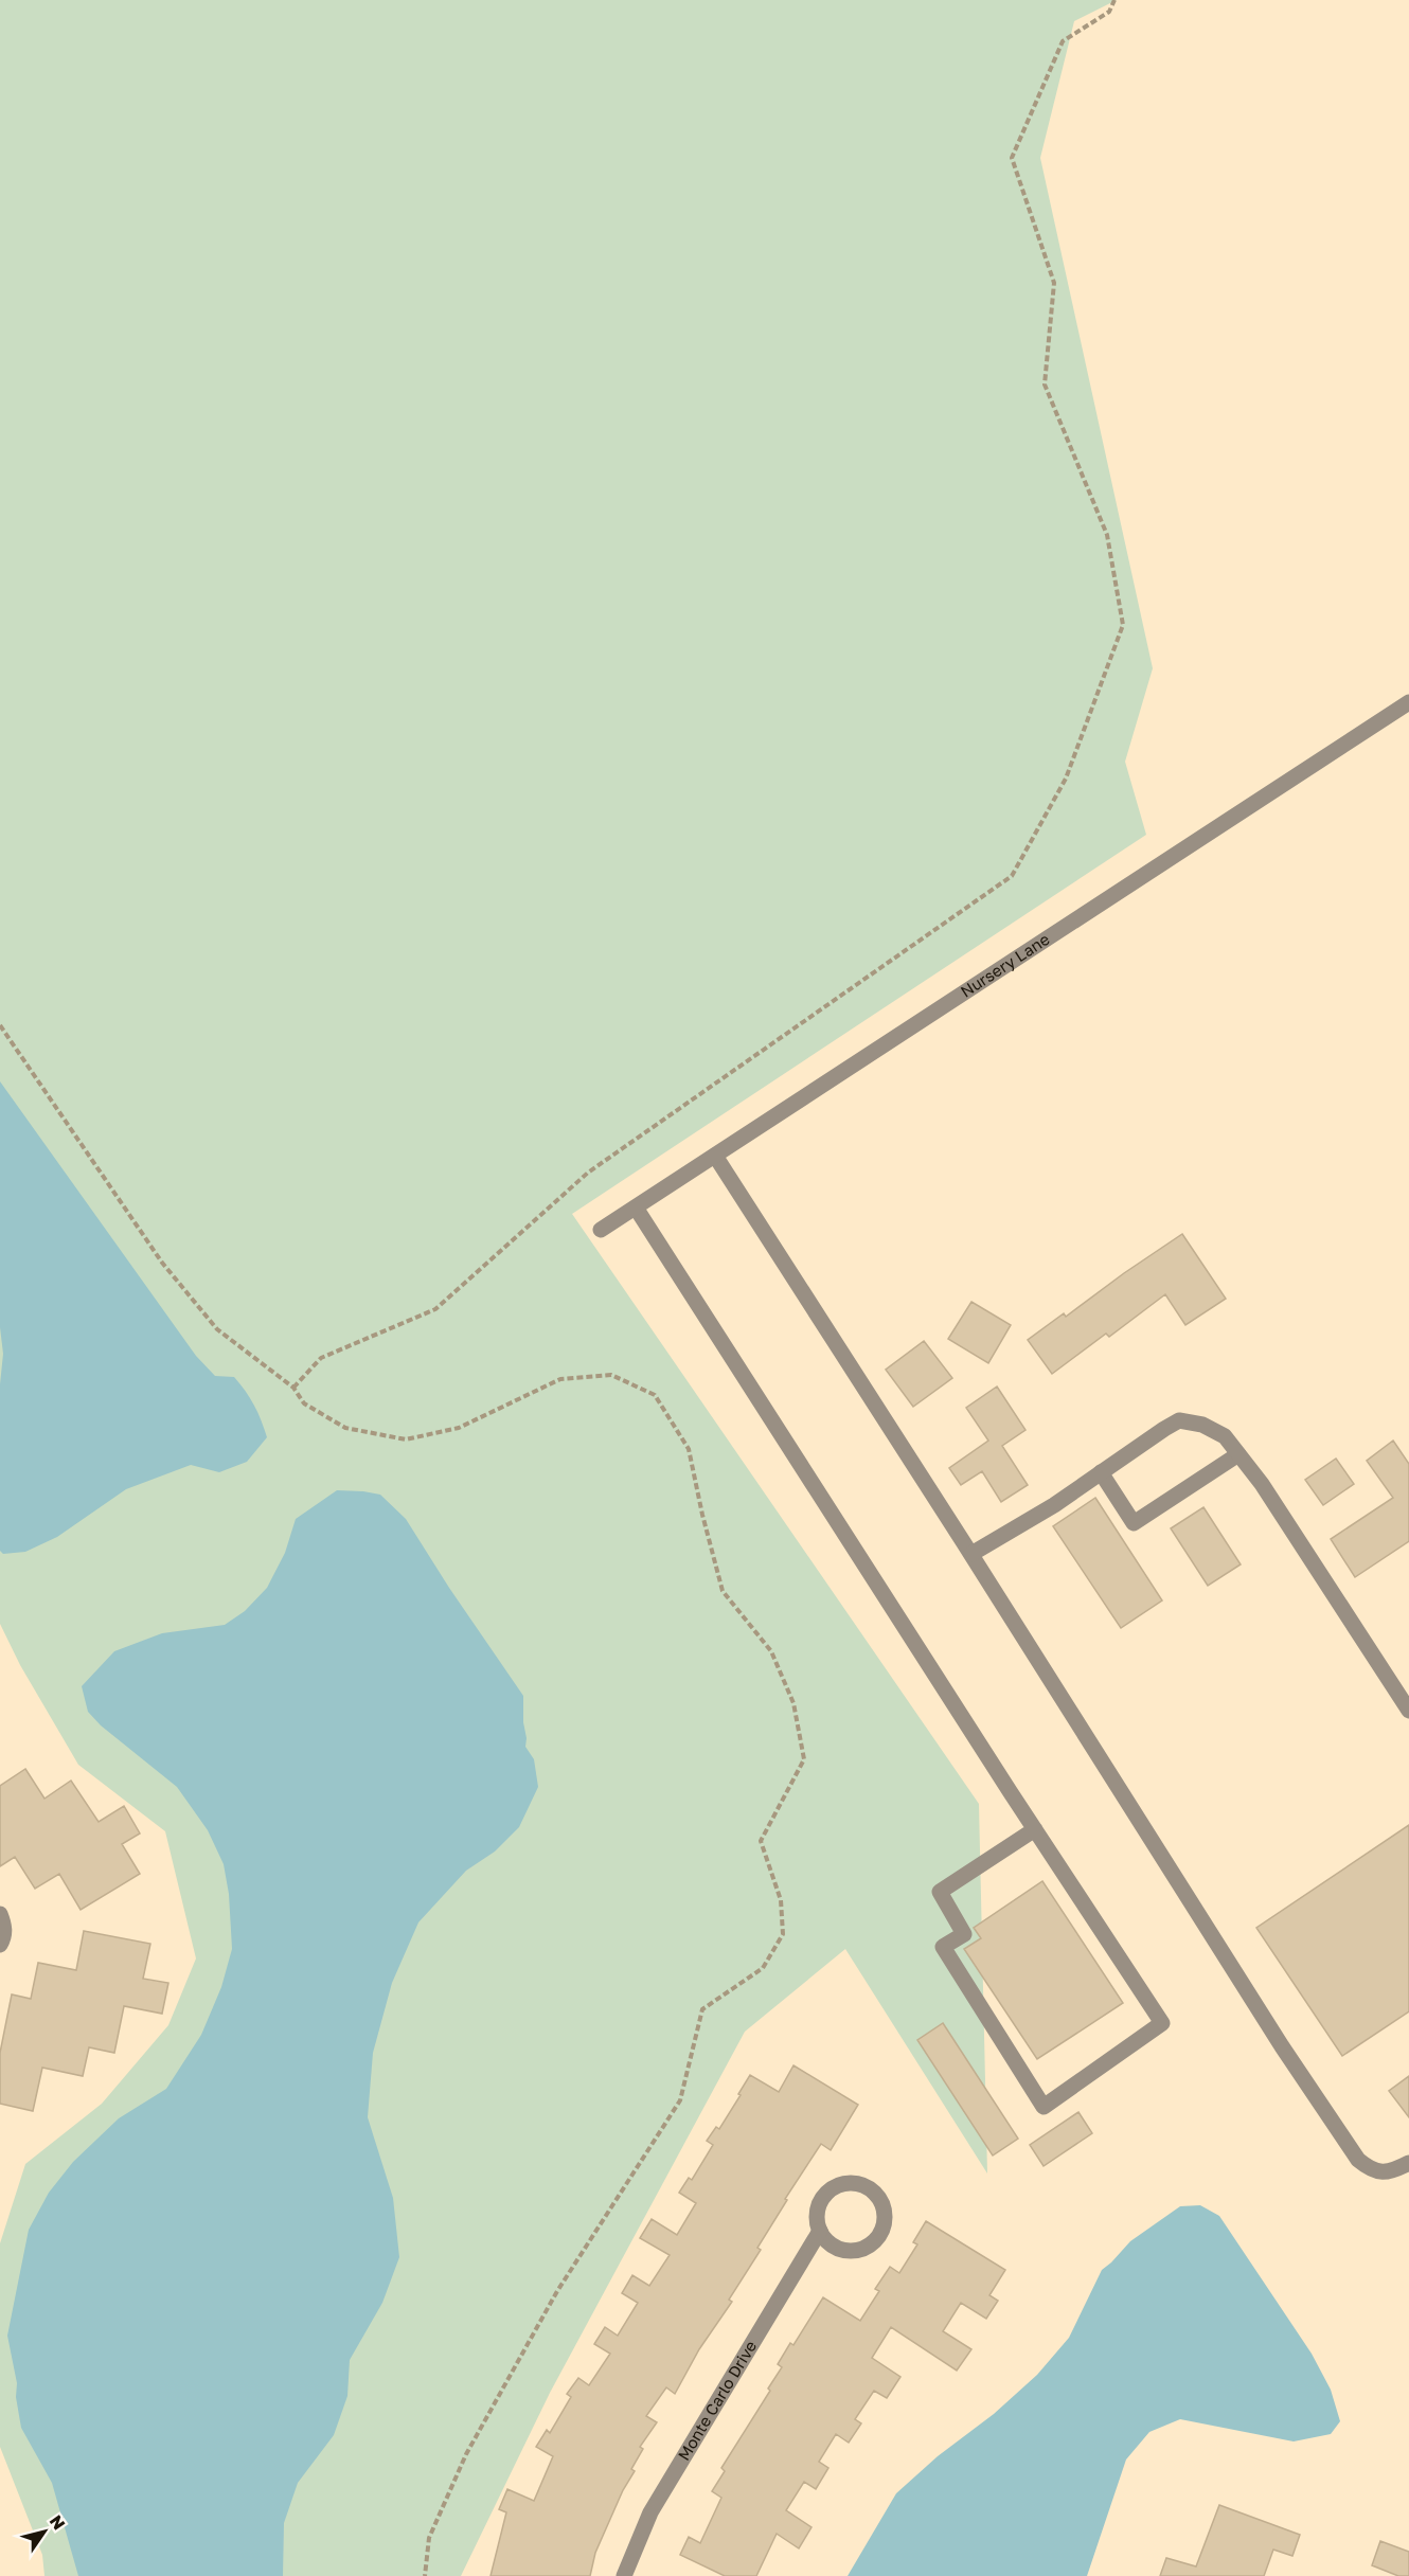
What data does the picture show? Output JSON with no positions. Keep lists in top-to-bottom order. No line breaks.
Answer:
{"streets":{"street":["Nursery Lane","Monte Carlo Drive"]},"north":"top right"}
